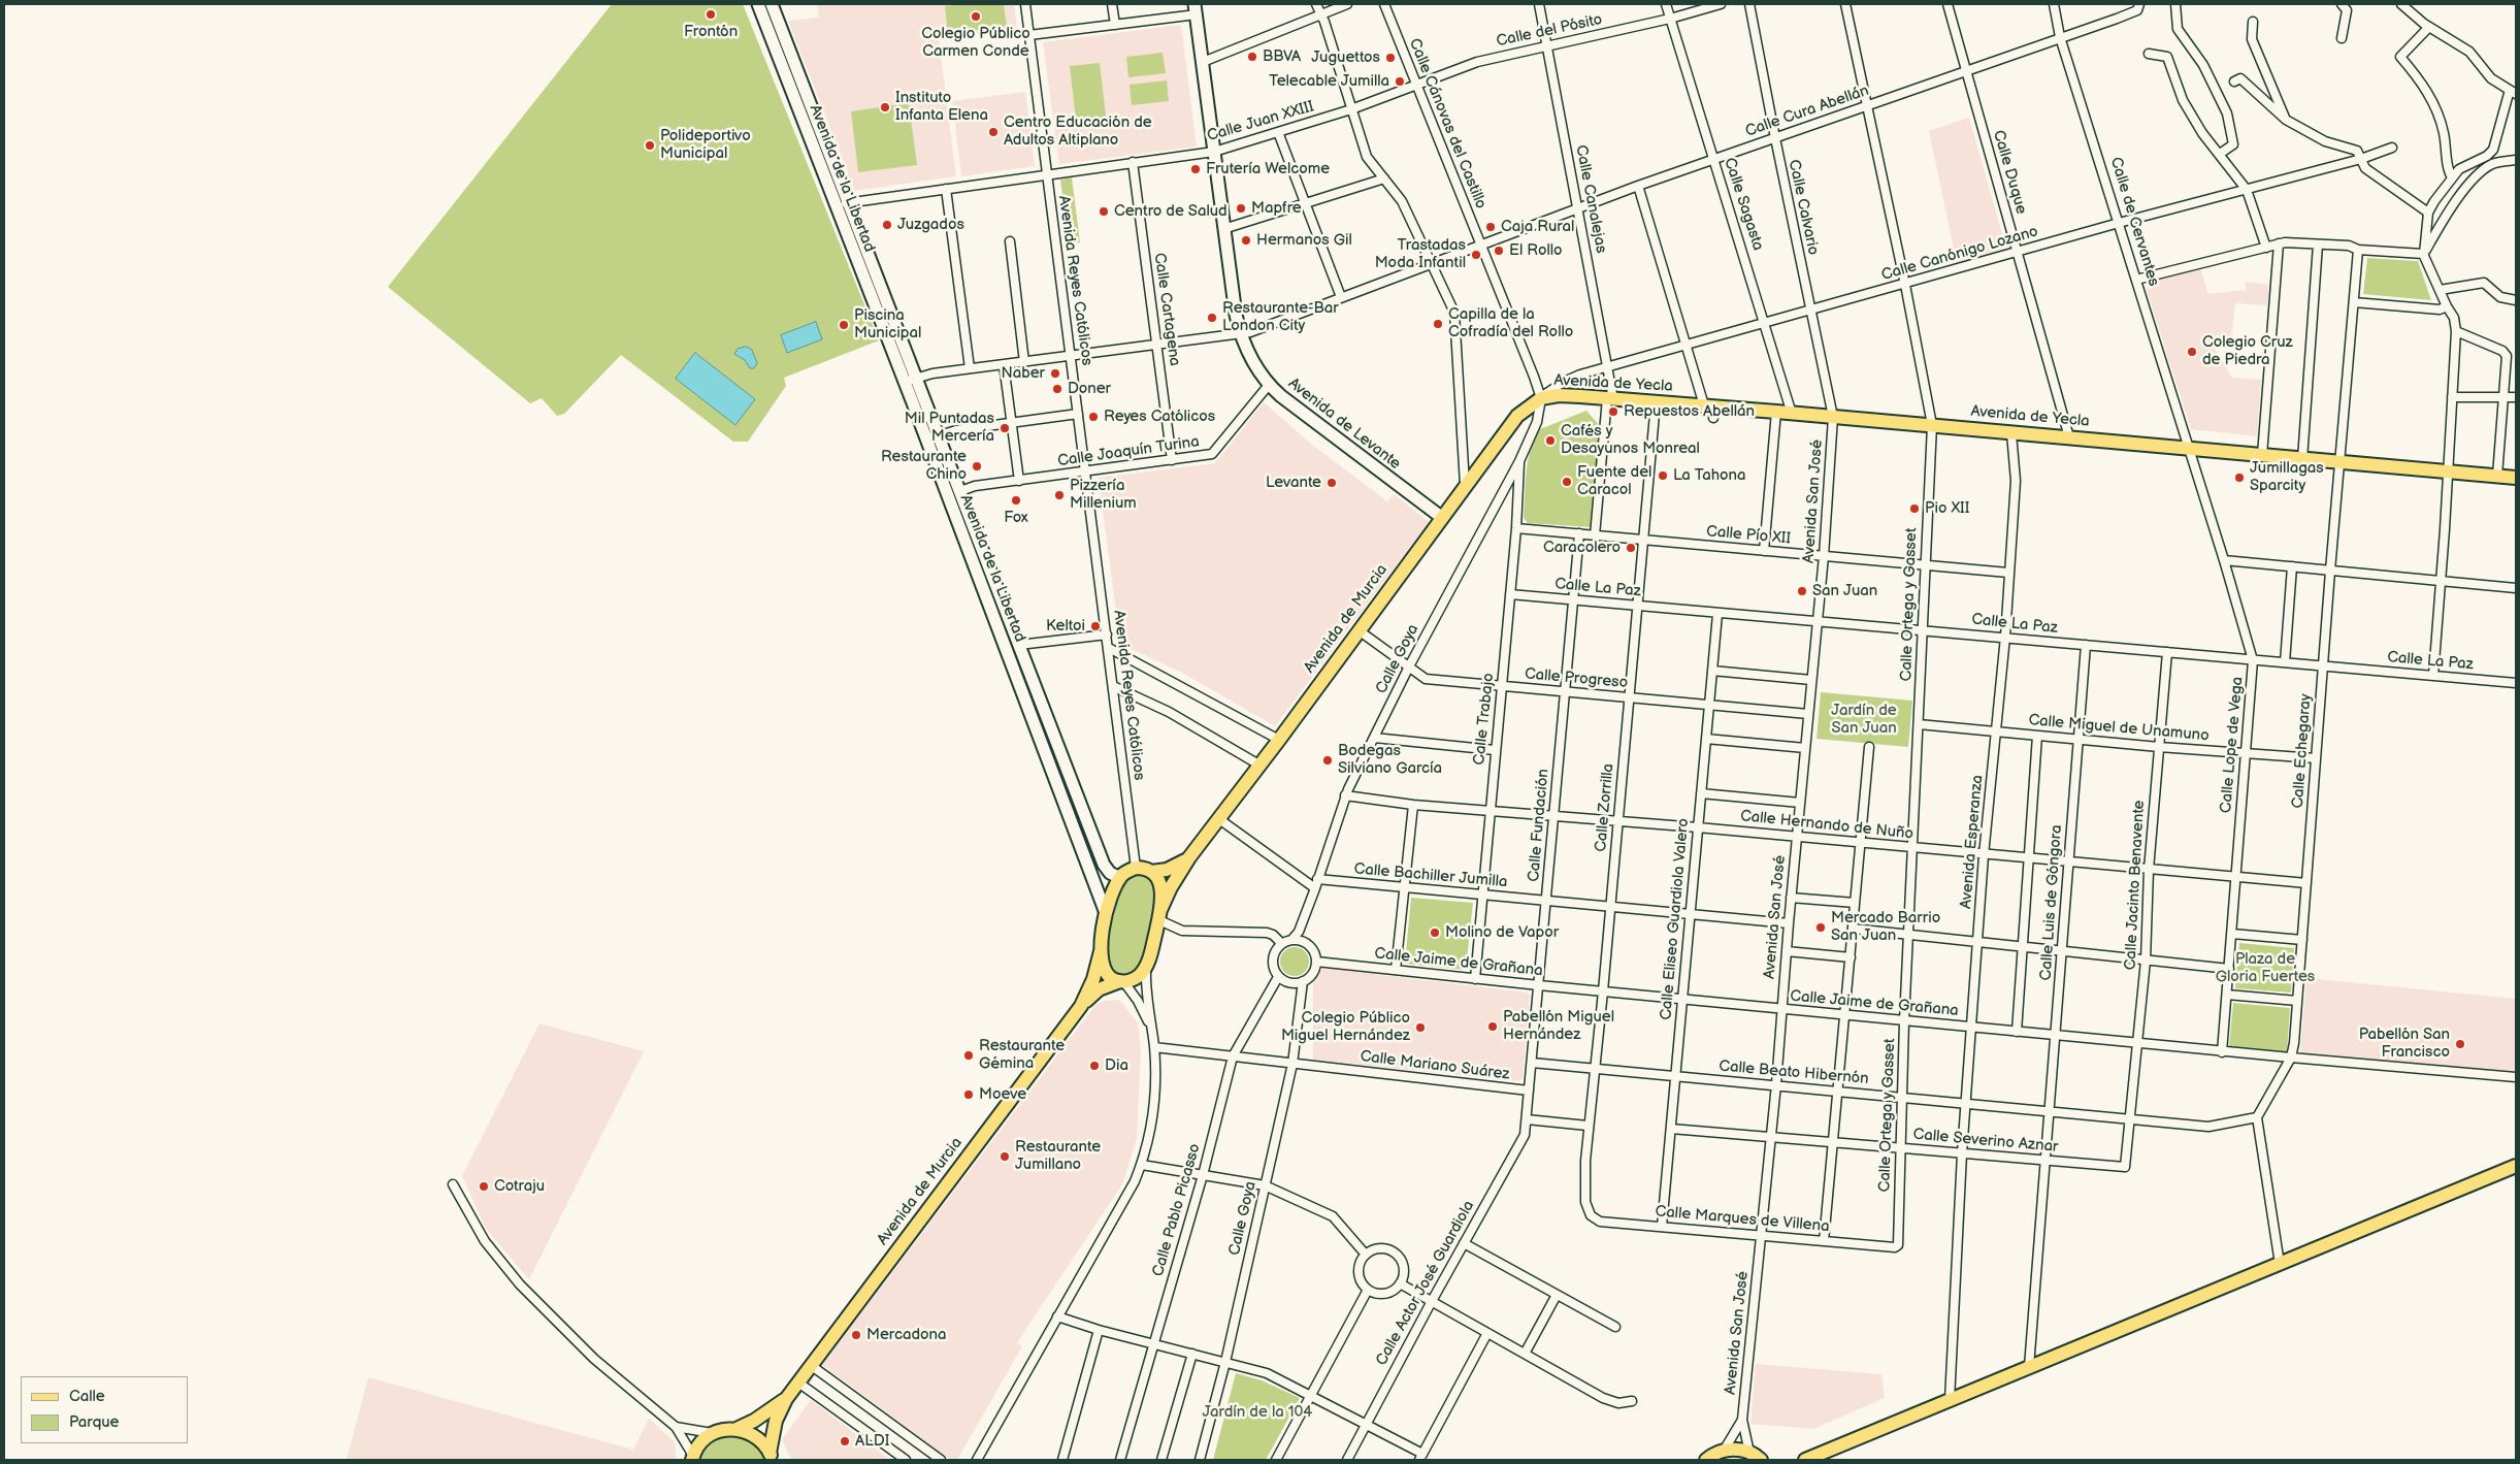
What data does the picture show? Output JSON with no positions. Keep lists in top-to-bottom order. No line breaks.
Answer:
{"streets":{"main road":["Avenida de la Libertad","Avenida de Yecla","Avenida de Levante","Avenida de Murcia"],"street":["Calle del Pósito","Calle Cura Abellán","Calle Juan XXIII","Calle Cánovas del Castillo","Calle Duque","Calle Canalejas","Calle Sagasta","Calle Calvario","Calle de Cervantes","Calle Canónigo Lozano","Avenida Reyes Católicos","Calle Cartagena","Calle Joaquín Turina","Avenida San José","Calle Pío XII","Calle La Paz","Calle Ortega y Gasset","Calle Goya","Calle Progreso","Calle Trabajo","Calle Miguel de Unamuno","Calle Lope de Vega","Calle Echegaray","Calle Zorrilla","Calle Fundación","Calle Hernando de Nuño","Avenida Esperanza","Calle Bachiller Jumilla","Calle Jacinto Benavente","Calle Luis de Góngora","Calle Eliseo Guardiola Valero","Calle Jaime de Grañana","Calle Mariano Suárez","Calle Beato Hibernón","Calle Severino Aznar","Calle Pablo Picasso","Calle Marques de Villena","Calle Actor José Guardiola"]},"crossings":[["Calle del Pósito","Calle Juan XXIII"],["Calle del Pósito","Calle Cánovas del Castillo"],["Calle del Pósito","Calle Canalejas"],["Calle del Pósito","Calle Sagasta"],["Calle Cura Abellán","Calle Cánovas del Castillo"],["Calle Cura Abellán","Calle Duque"],["Calle Cura Abellán","Avenida de la Libertad"],["Calle Cura Abellán","Calle Canalejas"],["Calle Cura Abellán","Calle Sagasta"],["Calle Cura Abellán","Calle Calvario"],["Calle Cura Abellán","Calle de Cervantes"],["Calle Cura Abellán","Avenida Reyes Católicos"],["Calle Cura Abellán","Calle Cartagena"],["Calle Cura Abellán","Avenida de Levante"],["Calle Cura Abellán","Calle Ortega y Gasset"],["Calle Juan XXIII","Calle Cánovas del Castillo"],["Calle Juan XXIII","Avenida Reyes Católicos"],["Calle Juan XXIII","Calle Cartagena"],["Calle Juan XXIII","Avenida de Levante"],["Calle Cánovas del Castillo","Calle Canónigo Lozano"],["Calle Cánovas del Castillo","Avenida de Yecla"],["Calle Cánovas del Castillo","Avenida de Murcia"],["Calle Cánovas del Castillo","Calle Goya"],["Calle Duque","Calle Canónigo Lozano"],["Calle Duque","Avenida de Yecla"],["Calle Canalejas","Calle Canónigo Lozano"],["Calle Canalejas","Avenida de Yecla"],["Calle Canalejas","Calle Pío XII"],["Calle Sagasta","Calle Canónigo Lozano"],["Calle Sagasta","Avenida de Yecla"],["Calle Calvario","Calle Canónigo Lozano"],["Calle Calvario","Avenida de Yecla"],["Calle Calvario","Avenida San José"],["Calle de Cervantes","Calle Canónigo Lozano"],["Calle de Cervantes","Avenida de Yecla"],["Calle de Cervantes","Calle Lope de Vega"],["Calle Canónigo Lozano","Avenida de Yecla"],["Calle Canónigo Lozano","Calle Ortega y Gasset"],["Calle Canónigo Lozano","Avenida de Murcia"],["Calle Canónigo Lozano","Calle Goya"],["Avenida Reyes Católicos","Calle Joaquín Turina"],["Calle Cartagena","Calle Joaquín Turina"],["Avenida de Yecla","Avenida San José"],["Avenida de Yecla","Calle Ortega y Gasset"],["Avenida de Yecla","Avenida de Murcia"],["Avenida de Yecla","Calle Goya"],["Avenida de Yecla","Calle Lope de Vega"],["Avenida de Yecla","Calle Echegaray"],["Avenida de Yecla","Calle Zorrilla"],["Avenida de Yecla","Avenida Esperanza"],["Avenida de Levante","Calle Joaquín Turina"],["Avenida de Levante","Avenida de Murcia"],["Avenida San José","Calle Pío XII"],["Avenida San José","Calle La Paz"],["Avenida San José","Calle Progreso"],["Avenida San José","Calle Hernando de Nuño"],["Avenida San José","Calle Bachiller Jumilla"],["Avenida San José","Calle Jaime de Grañana"],["Avenida San José","Calle Beato Hibernón"],["Avenida San José","Calle Severino Aznar"],["Avenida San José","Calle Marques de Villena"],["Calle Pío XII","Calle Ortega y Gasset"],["Calle Pío XII","Calle Trabajo"],["Calle Pío XII","Calle Zorrilla"],["Calle Pío XII","Calle Fundación"],["Calle Pío XII","Avenida Esperanza"],["Calle La Paz","Calle Ortega y Gasset"],["Calle La Paz","Calle Trabajo"],["Calle La Paz","Calle Lope de Vega"],["Calle La Paz","Calle Echegaray"],["Calle La Paz","Calle Zorrilla"],["Calle La Paz","Calle Fundación"],["Calle La Paz","Avenida Esperanza"],["Calle La Paz","Calle Jacinto Benavente"],["Calle La Paz","Calle Luis de Góngora"],["Calle La Paz","Calle Eliseo Guardiola Valero"],["Calle Ortega y Gasset","Calle Miguel de Unamuno"],["Calle Ortega y Gasset","Calle Hernando de Nuño"],["Calle Ortega y Gasset","Calle Jaime de Grañana"],["Calle Ortega y Gasset","Calle Beato Hibernón"],["Calle Ortega y Gasset","Calle Severino Aznar"],["Calle Ortega y Gasset","Calle Marques de Villena"],["Avenida de Murcia","Calle Goya"],["Avenida de Murcia","Calle Progreso"],["Calle Goya","Calle Progreso"],["Calle Goya","Calle Trabajo"],["Calle Goya","Calle Hernando de Nuño"],["Calle Goya","Calle Bachiller Jumilla"],["Calle Goya","Calle Jaime de Grañana"],["Calle Goya","Calle Mariano Suárez"],["Calle Goya","Calle Pablo Picasso"],["Calle Progreso","Calle Trabajo"],["Calle Progreso","Calle Zorrilla"],["Calle Progreso","Calle Fundación"],["Calle Progreso","Calle Eliseo Guardiola Valero"],["Calle Trabajo","Calle Hernando de Nuño"],["Calle Trabajo","Calle Bachiller Jumilla"],["Calle Trabajo","Calle Jaime de Grañana"],["Calle Miguel de Unamuno","Calle Lope de Vega"],["Calle Miguel de Unamuno","Calle Echegaray"],["Calle Miguel de Unamuno","Avenida Esperanza"],["Calle Miguel de Unamuno","Calle Jacinto Benavente"],["Calle Miguel de Unamuno","Calle Luis de Góngora"],["Calle Lope de Vega","Calle Hernando de Nuño"],["Calle Lope de Vega","Calle Jaime de Grañana"],["Calle Echegaray","Calle Hernando de Nuño"],["Calle Echegaray","Calle Jaime de Grañana"],["Calle Zorrilla","Calle Hernando de Nuño"],["Calle Zorrilla","Calle Bachiller Jumilla"],["Calle Zorrilla","Calle Jaime de Grañana"],["Calle Zorrilla","Calle Beato Hibernón"],["Calle Zorrilla","Calle Marques de Villena"],["Calle Fundación","Calle Hernando de Nuño"],["Calle Fundación","Calle Bachiller Jumilla"],["Calle Fundación","Calle Jaime de Grañana"],["Calle Fundación","Calle Mariano Suárez"],["Calle Fundación","Calle Beato Hibernón"],["Calle Fundación","Calle Actor José Guardiola"],["Calle Hernando de Nuño","Avenida Esperanza"],["Calle Hernando de Nuño","Calle Jacinto Benavente"],["Calle Hernando de Nuño","Calle Luis de Góngora"],["Calle Hernando de Nuño","Calle Eliseo Guardiola Valero"],["Avenida Esperanza","Calle Jaime de Grañana"],["Avenida Esperanza","Calle Beato Hibernón"],["Avenida Esperanza","Calle Severino Aznar"],["Calle Bachiller Jumilla","Calle Eliseo Guardiola Valero"],["Calle Jacinto Benavente","Calle Jaime de Grañana"],["Calle Jacinto Benavente","Calle Beato Hibernón"],["Calle Jacinto Benavente","Calle Severino Aznar"],["Calle Luis de Góngora","Calle Jaime de Grañana"],["Calle Luis de Góngora","Calle Beato Hibernón"],["Calle Luis de Góngora","Calle Severino Aznar"],["Calle Eliseo Guardiola Valero","Calle Jaime de Grañana"],["Calle Eliseo Guardiola Valero","Calle Beato Hibernón"],["Calle Eliseo Guardiola Valero","Calle Severino Aznar"],["Calle Eliseo Guardiola Valero","Calle Marques de Villena"],["Calle Jaime de Grañana","Calle Pablo Picasso"],["Calle Mariano Suárez","Calle Pablo Picasso"],["Calle Beato Hibernón","Calle Severino Aznar"]],"parks":["Jardín de San Juan","Plaza de Gloria Fuertes","Jardín de la 104"],"places":["Frontón","Colegio Público Carmen Conde","BBVA","Juguettos","Telecable Jumilla","Instituto Infanta Elena","Centro Educación de Adultos Altiplano","Polideportivo Municipal","Frutería Welcome","Mapfre","Centro de Salud","Juzgados","Caja Rural","Hermanos Gil","El Rollo","Trastadas Moda Infantil","Restaurante-Bar London City","Capilla de la Cofradía del Rollo","Piscina Municipal","Colegio Cruz de Piedra","Naber","Doner","Repuestos Abellán","Reyes Católicos","Mil Puntadas Mercería","Cafés y Desayunos Monreal","Restaurante Chino","La Tahona","Jumillagas Sparcity","Fuente del Caracol","Levante","Pizzería Millenium","Fox","Pio XII","Caracolero","San Juan","Keltoi","Bodegas Silviano García","Mercado Barrio San Juan","Molino de Vapor","Pabellón Miguel Hernández","Colegio Público Miguel Hernández","Pabellón San Francisco","Restaurante Gémina","Dia","Moeve","Restaurante Jumillano","Cotraju","Mercadona","ALDI"],"legend":["Calle","Parque"]}
